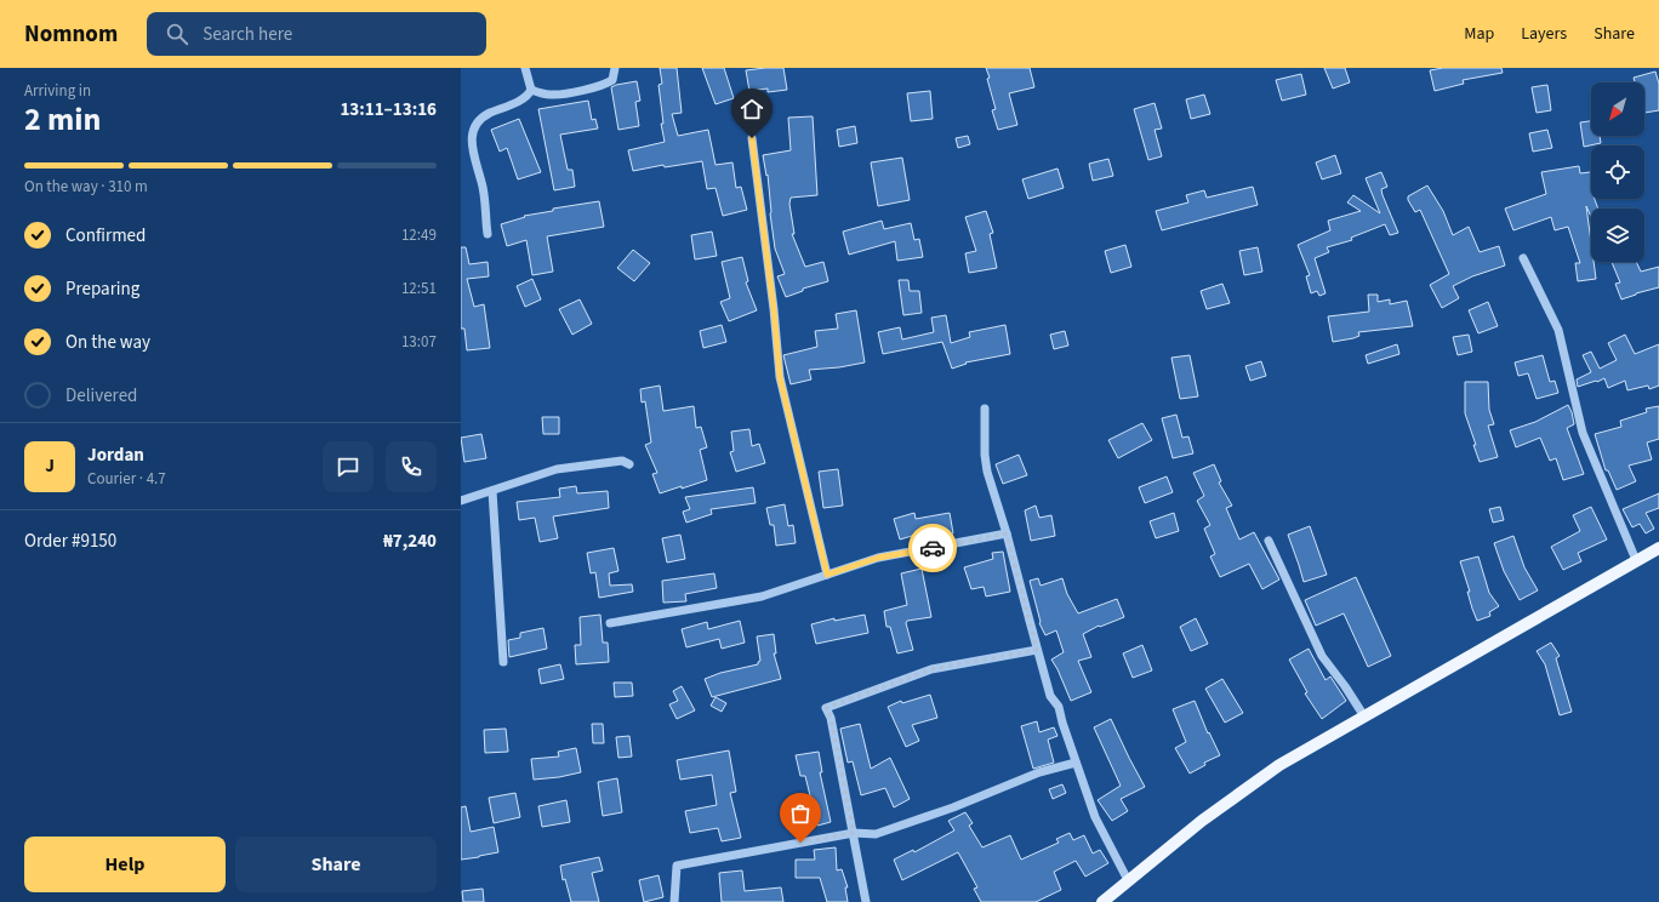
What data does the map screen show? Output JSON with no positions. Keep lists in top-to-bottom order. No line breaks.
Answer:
{"north":"bottom left","page":{"header":"Nomnom","search":"Search here","nav":["Map","Layers","Share"],"heading":["2 min","Arriving in","13:11–13:16"],"panel":["Jordan","Courier · 4.7","Order #9150","₦7,240"],"bar":"On the way · 310 m","list":[["Confirmed","12:49"],["Preparing","12:51"],["On the way","13:07"],"Delivered"],"round":"J","buttons":["Help","Share"]}}
